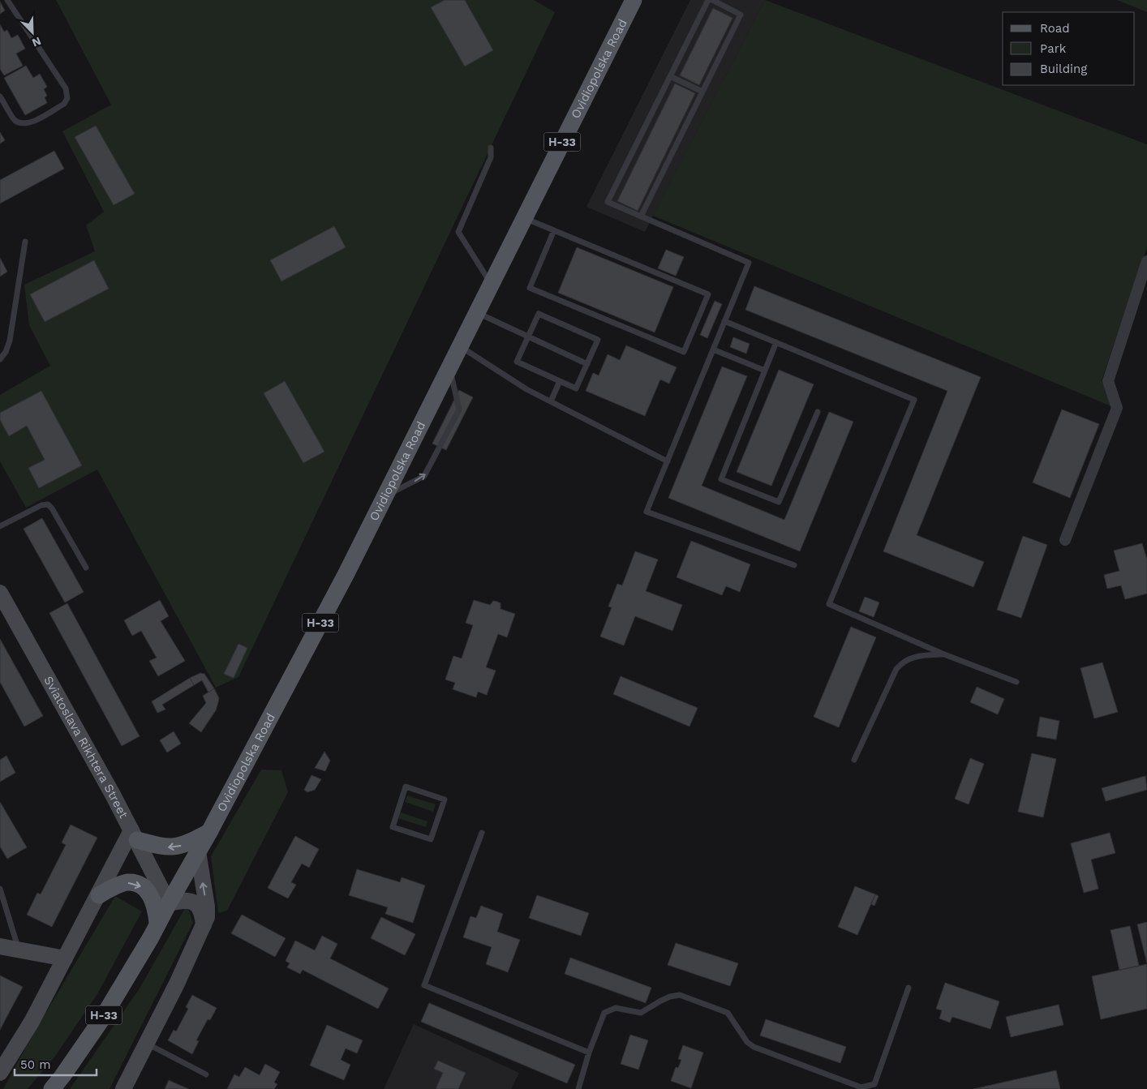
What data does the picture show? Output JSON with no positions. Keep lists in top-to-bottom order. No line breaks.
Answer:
{"streets":{"main road":["Ovidiopolska Road","Н-33"],"street":["Sviatoslava Rikhtera Street"]},"crossings":[["Ovidiopolska Road","Н-33"],["Ovidiopolska Road","Sviatoslava Rikhtera Street"]],"legend":["Road","Park","Building"],"scale_bar":"50 m","north":"bottom right"}
